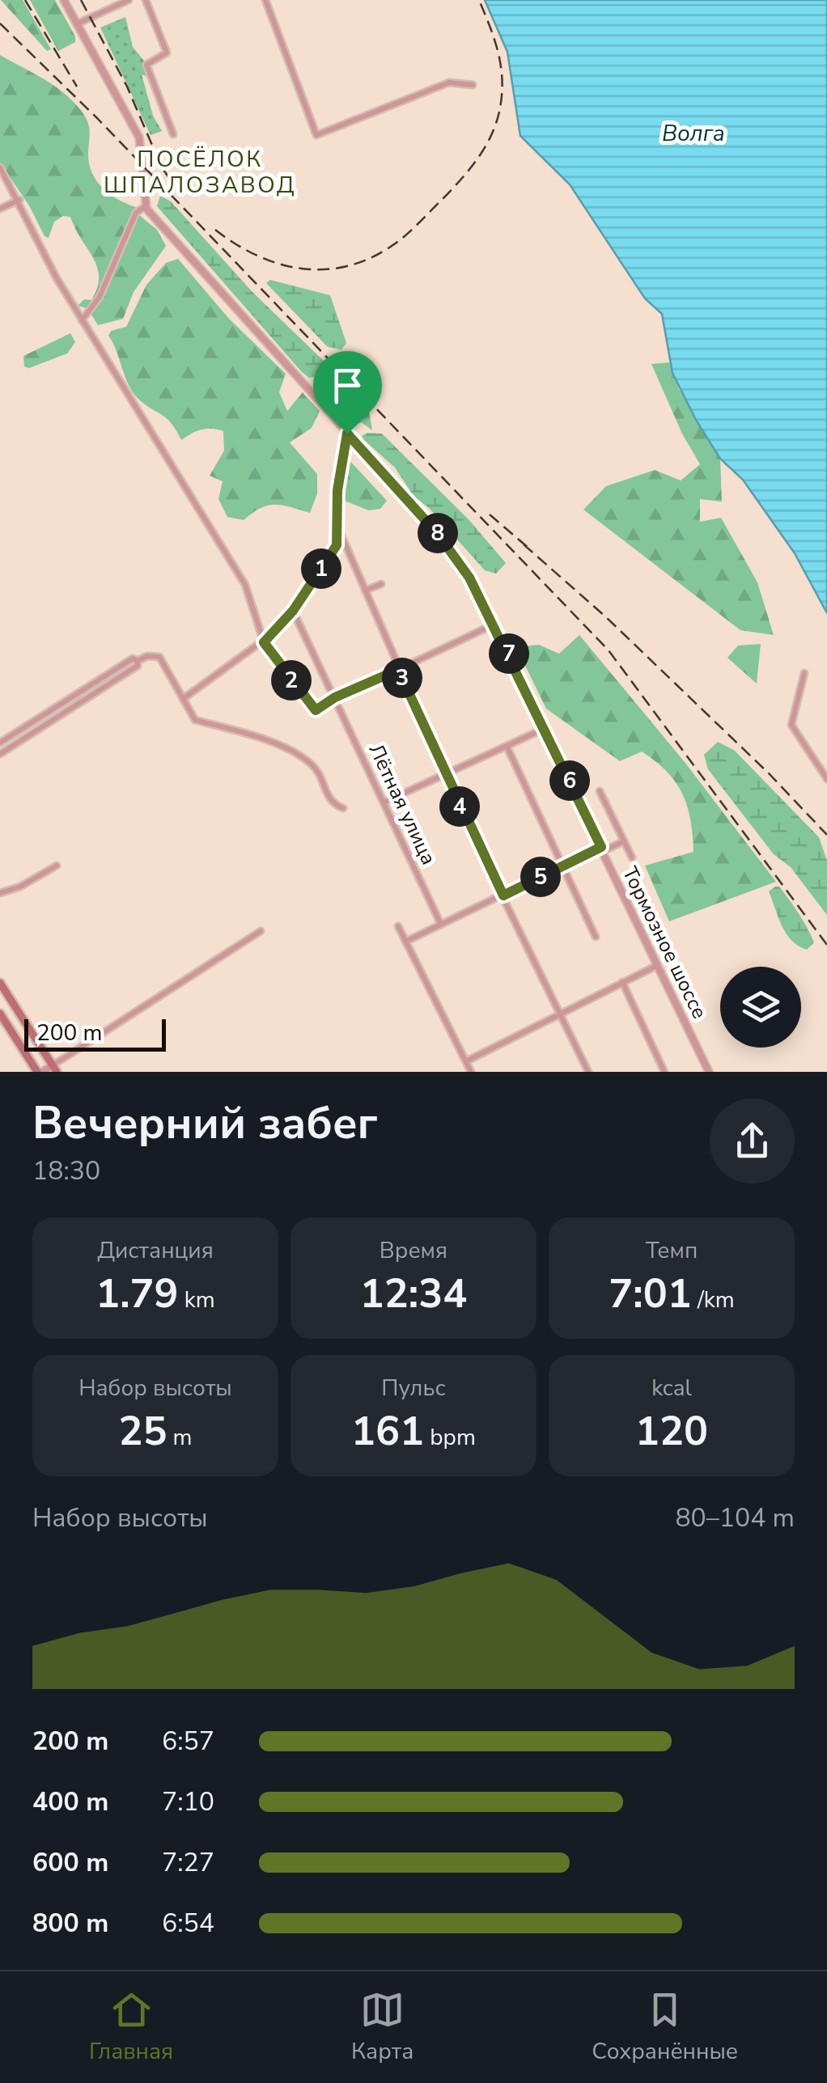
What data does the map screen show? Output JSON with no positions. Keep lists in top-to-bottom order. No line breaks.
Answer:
{"streets":{"street":["Лётная улица","Тормозное шоссе"]},"districts":["ПОСЁЛОК ШПАЛОЗАВОД"],"water":["Волга"],"scale_bar":"200 m","page":{"pins":["8","1","7","3","2","6","4","5"],"scale":"200 m","heading":["Вечерний забег","18:30"],"stats":[["Дистанция","1.79 km"],["Время","12:34"],["Темп","7:01 /km"],["Набор высоты","25 m"],["Пульс","161 bpm"],["kcal","120"]],"chart":["Набор высоты","80–104 m"],"list":[{"name":"200 m","note":"6:57"},{"name":"400 m","note":"7:10"},{"name":"600 m","note":"7:27"},{"name":"800 m","note":"6:54"}],"tabs":["Главная","Карта","Сохранённые"]}}
